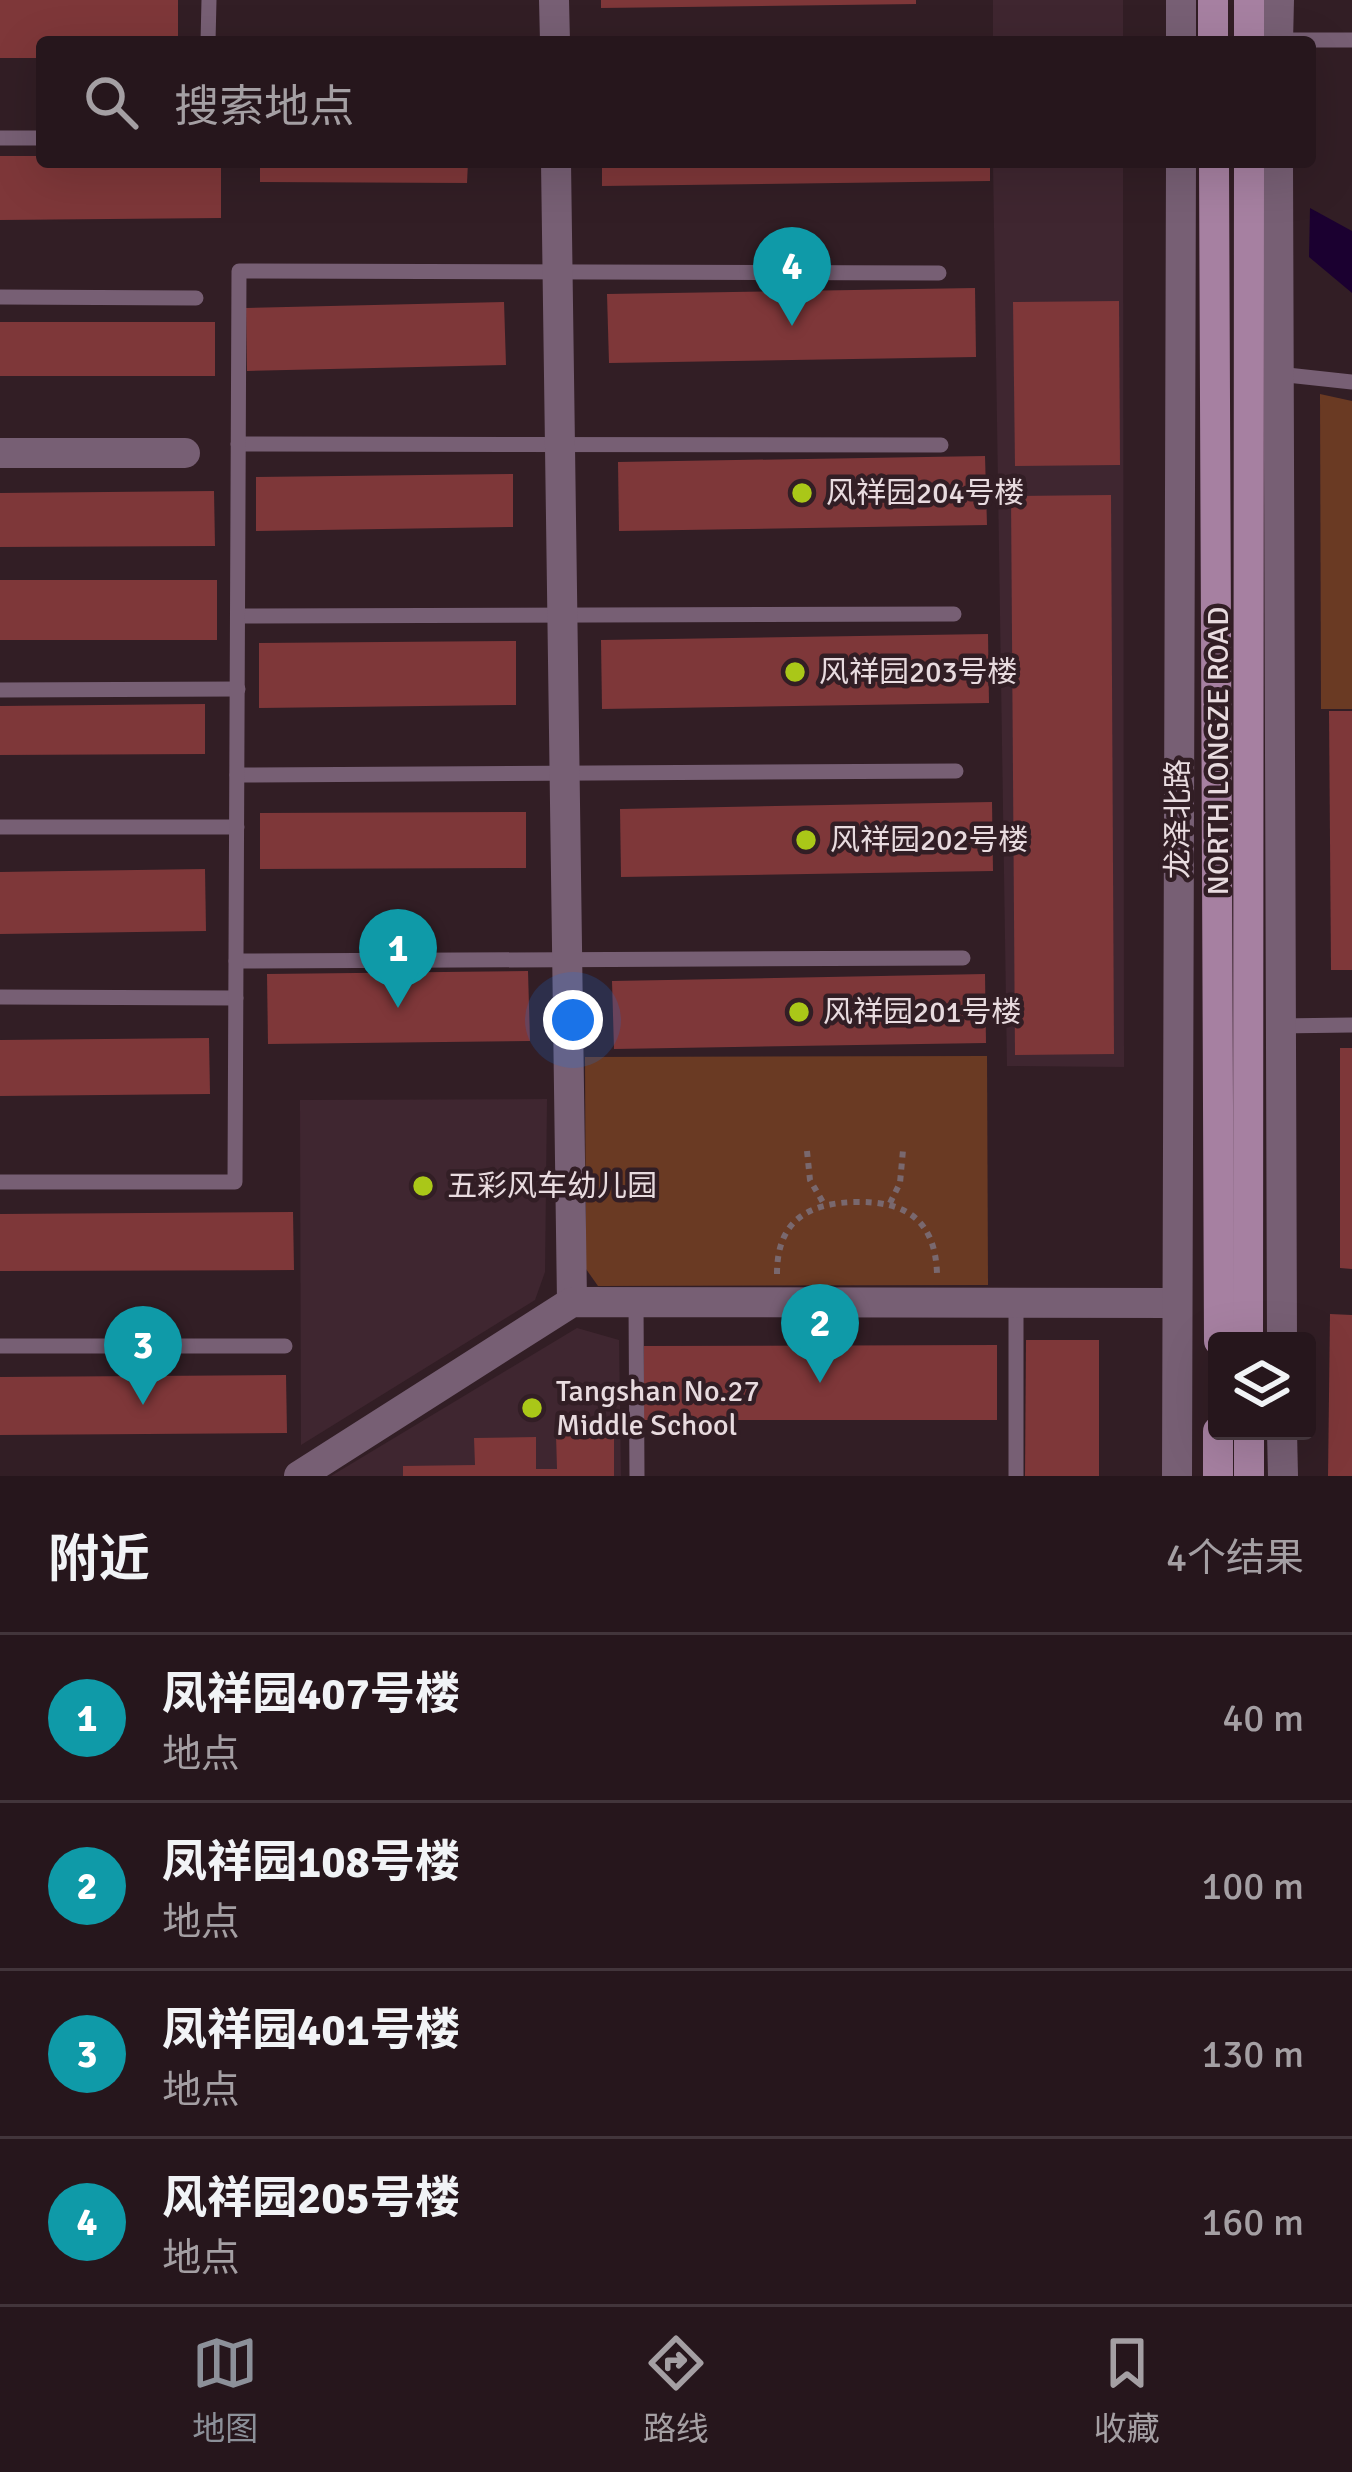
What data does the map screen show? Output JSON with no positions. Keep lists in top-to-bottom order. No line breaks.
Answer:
{"streets":{"main road":["NORTH LONGZE ROAD"],"street":["龙泽北路"]},"places":["风祥园204号楼","风祥园203号楼","风祥园202号楼","风祥园201号楼","五彩风车幼儿园","Tangshan No.27 Middle School"],"page":{"search":"搜索地点","pins":["4","1","2","3"],"heading":["附近","4个结果"],"list":[{"mark":"1","name":"凤祥园407号楼","note":"地点","value":"40 m"},{"mark":"2","name":"凤祥园108号楼","note":"地点","value":"100 m"},{"mark":"3","name":"凤祥园401号楼","note":"地点","value":"130 m"},{"mark":"4","name":"风祥园205号楼","note":"地点","value":"160 m"}],"nav":["地图","路线","收藏"]}}
